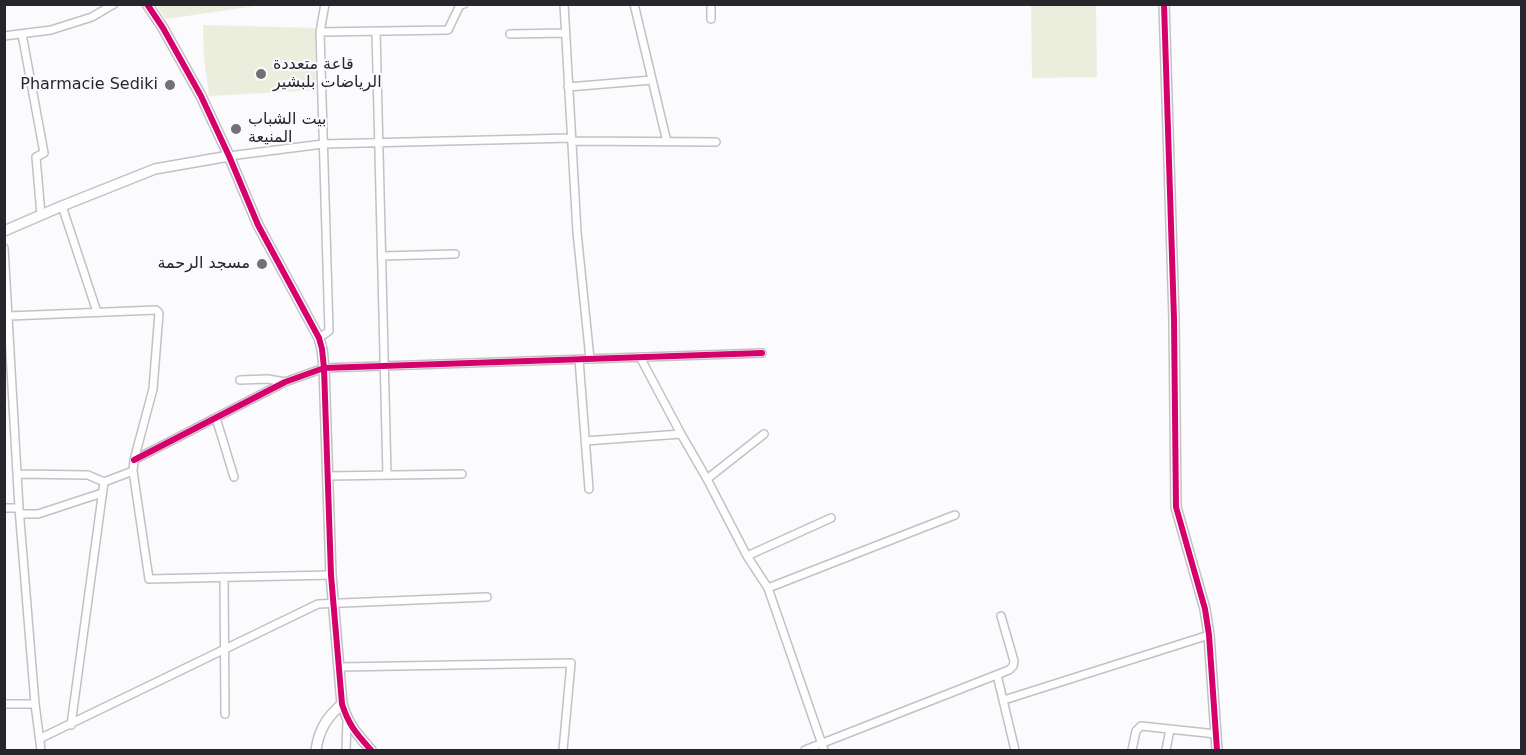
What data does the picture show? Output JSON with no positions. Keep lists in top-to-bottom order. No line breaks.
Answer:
{"places":["قاعة متعددة الرياضات بلبشير","Pharmacie Sediki","بيت الشباب المنيعة","مسجد الرحمة"]}
